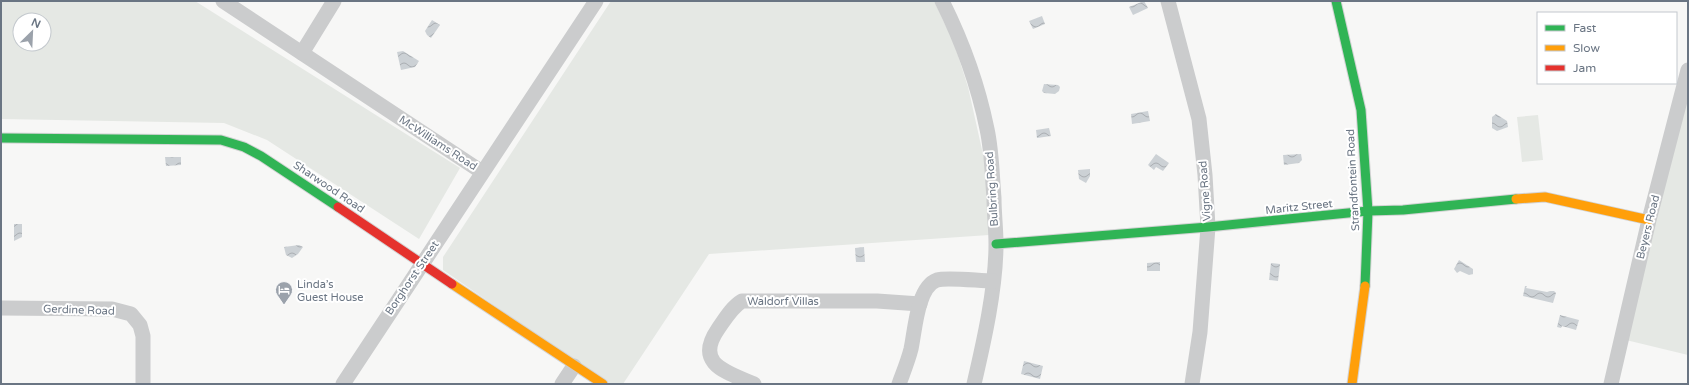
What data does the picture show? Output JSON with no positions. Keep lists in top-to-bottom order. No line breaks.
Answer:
{"streets":{"street":["McWilliams Road","Strandfontein Road","Sharwood Road","Bulbring Road","Vigne Road","Maritz Street","Beyers Road","Borghorst Street","Waldorf Villas","Gerdine Road"]},"crossings":[["McWilliams Road","Borghorst Street"],["Strandfontein Road","Maritz Street"],["Sharwood Road","Borghorst Street"],["Bulbring Road","Maritz Street"],["Vigne Road","Maritz Street"],["Maritz Street","Beyers Road"]],"places":{"hotel":["Linda’s Guest House"]},"legend":["Fast","Slow","Jam"],"north":"top right"}
